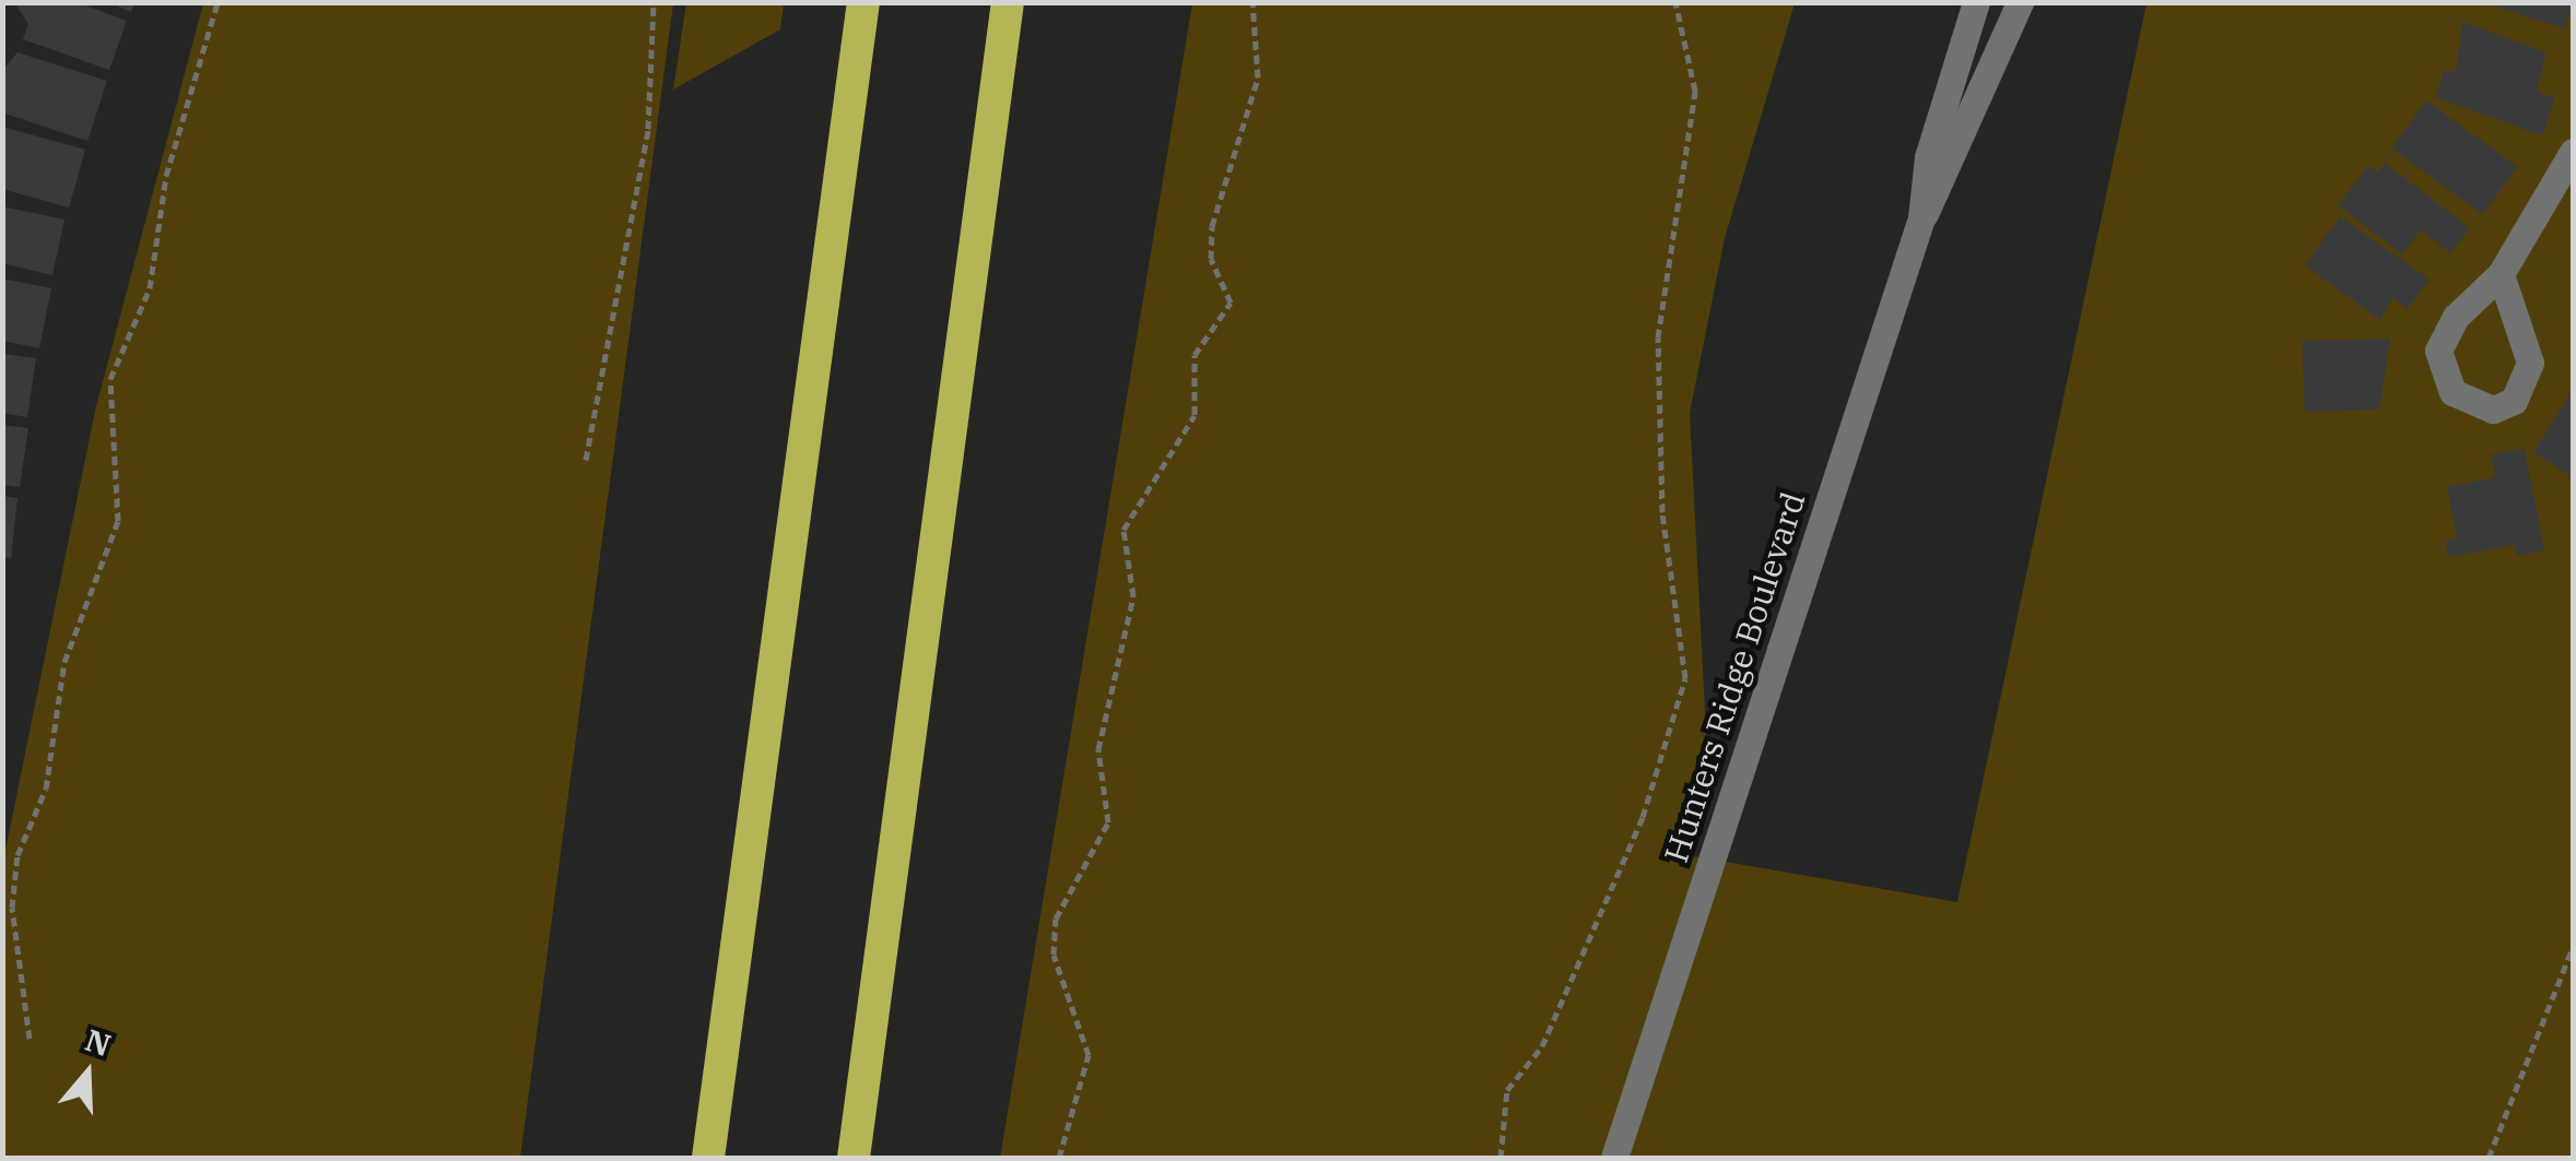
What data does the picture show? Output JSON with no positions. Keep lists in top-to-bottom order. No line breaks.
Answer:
{"streets":{"street":["Hunters Ridge Boulevard"]},"north":"top"}
